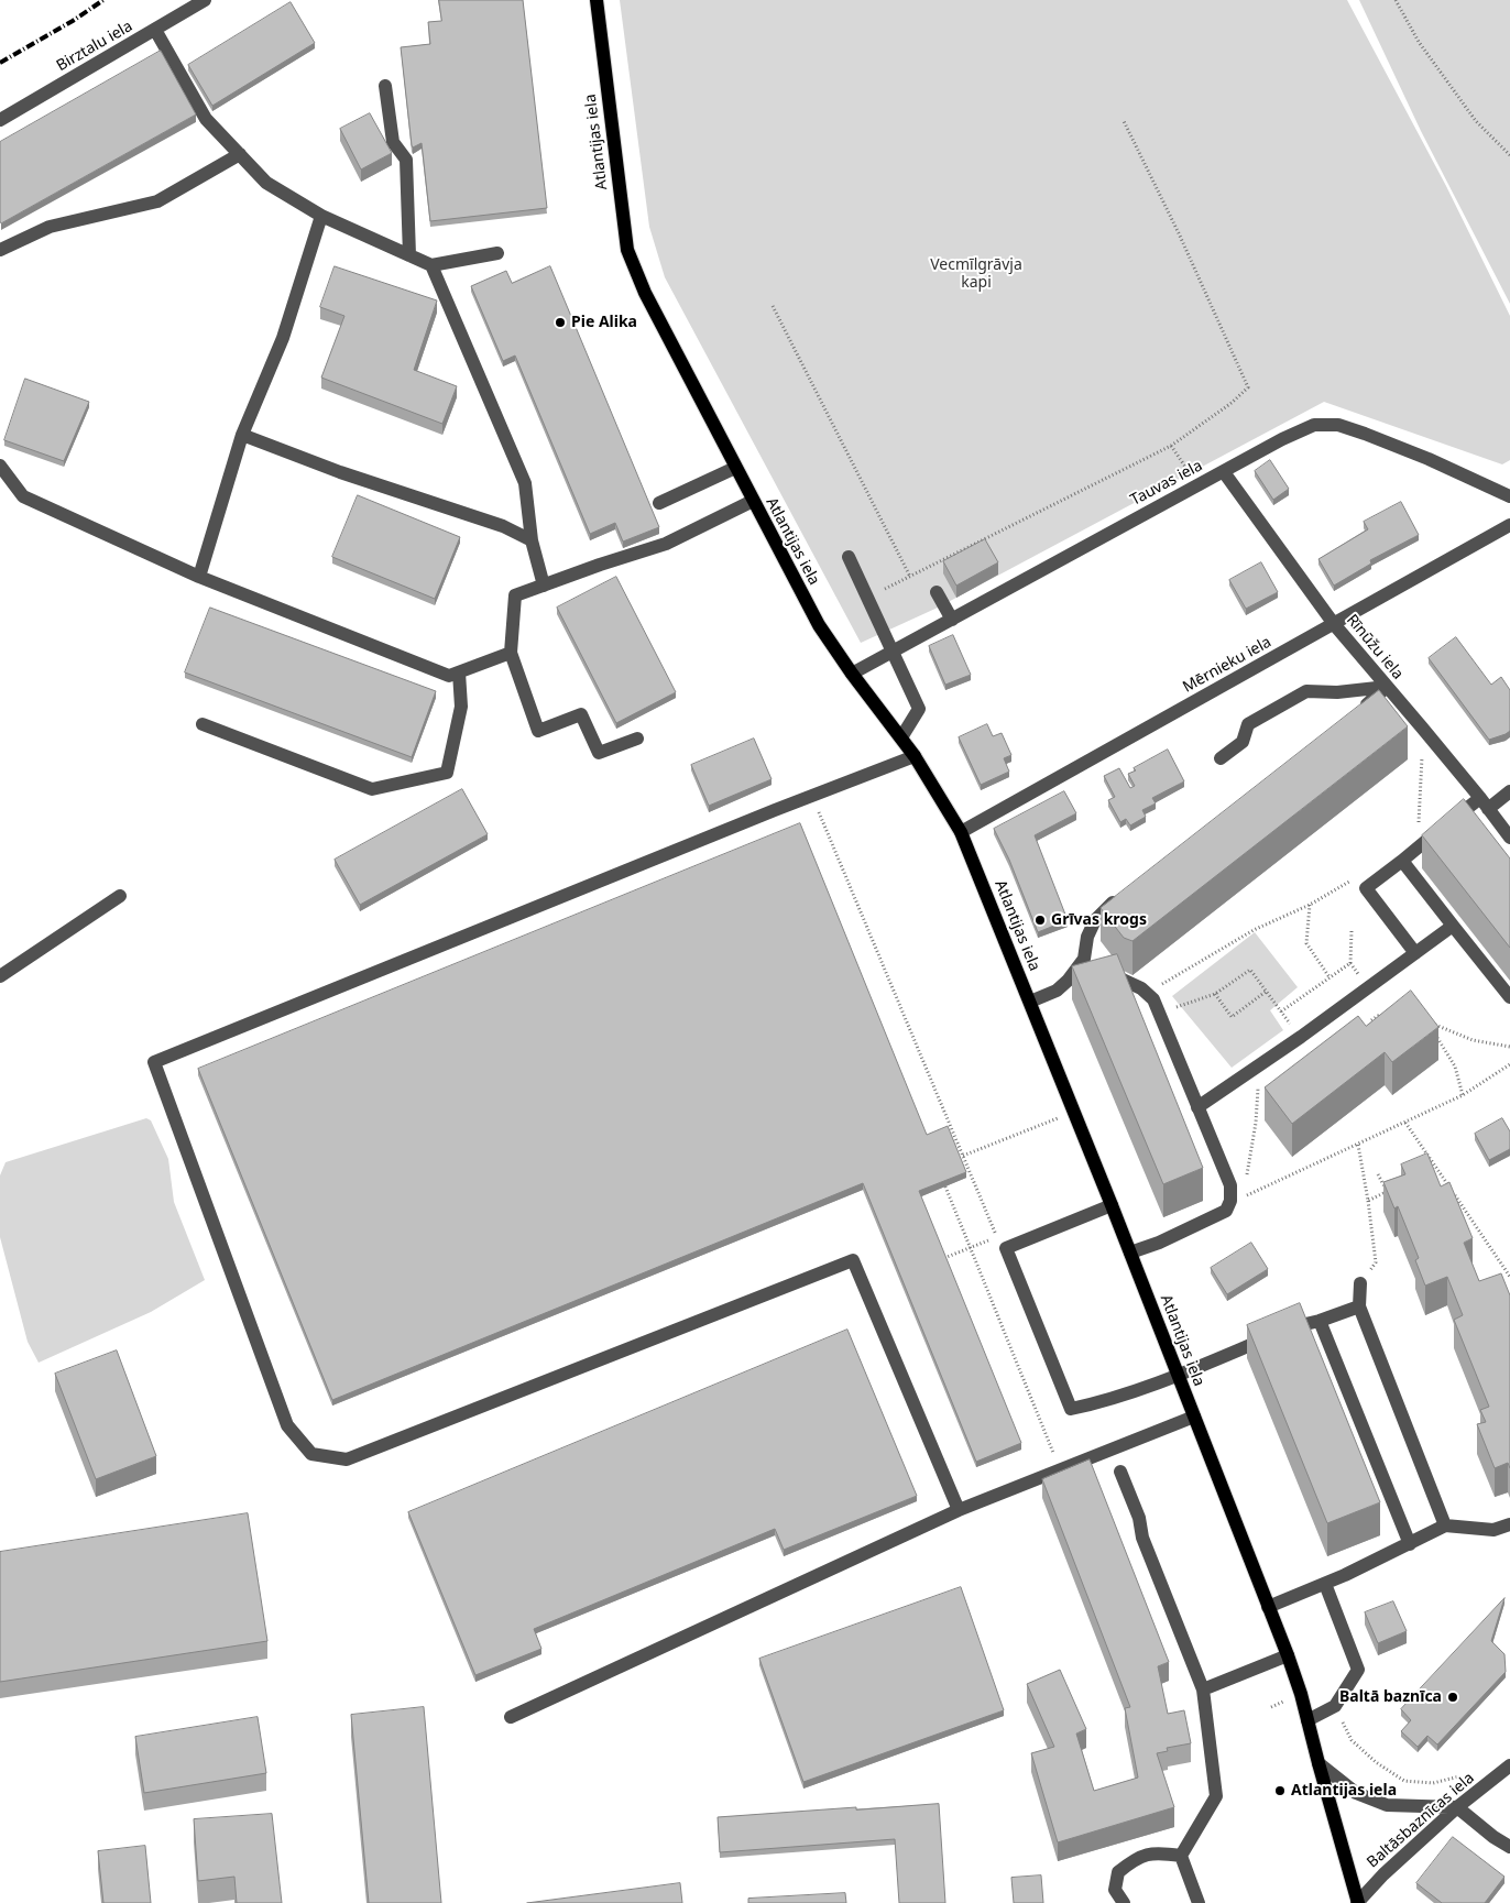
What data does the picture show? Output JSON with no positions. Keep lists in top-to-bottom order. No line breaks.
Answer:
{"streets":{"main road":["Atlantijas iela"],"street":["Birztalu iela","Tauvas iela","Rīnūžu iela","Mērnieku iela","Baltāsbaznīcas iela"]},"crossings":[["Atlantijas iela","Tauvas iela"],["Atlantijas iela","Mērnieku iela"],["Atlantijas iela","Baltāsbaznīcas iela"],["Tauvas iela","Rīnūžu iela"],["Rīnūžu iela","Mērnieku iela"]],"parks":["Vecmīlgrāvja kapi"],"places":["Pie Alika","Grīvas krogs","Baltā baznīca","Atlantijas iela"]}
